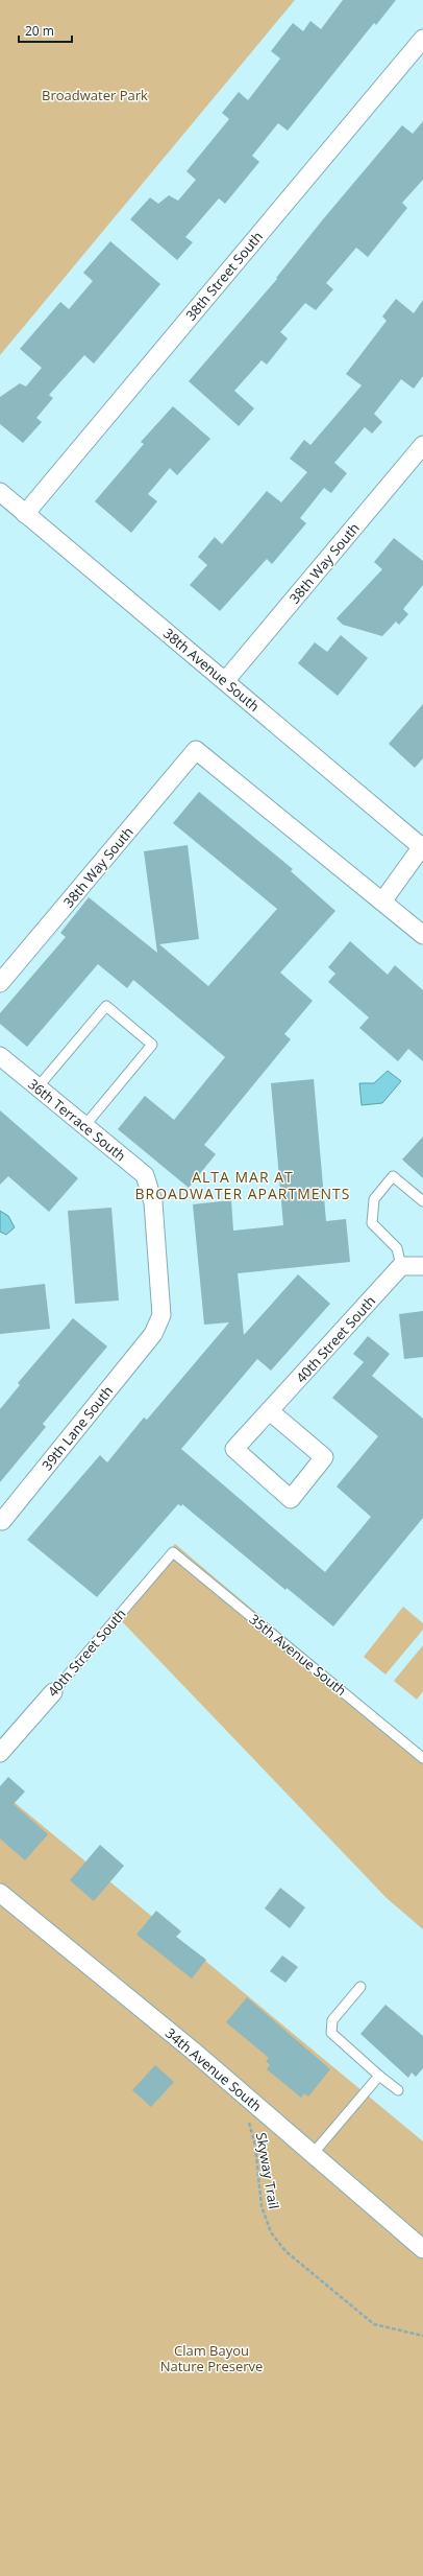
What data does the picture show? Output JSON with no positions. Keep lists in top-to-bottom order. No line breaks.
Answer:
{"streets":{"street":["38th Street South","38th Way South","38th Avenue South","36th Terrace South","40th Street South","39th Lane South","34th Avenue South"],"lane":["35th Avenue South"],"path":["Skyway Trail"]},"crossings":[["38th Street South","38th Avenue South"],["38th Way South","38th Avenue South"],["36th Terrace South","39th Lane South"],["40th Street South","35th Avenue South"]],"districts":["ALTA MAR AT BROADWATER APARTMENTS"],"parks":["Broadwater Park","Clam Bayou Nature Preserve"],"scale_bar":"20 m"}
